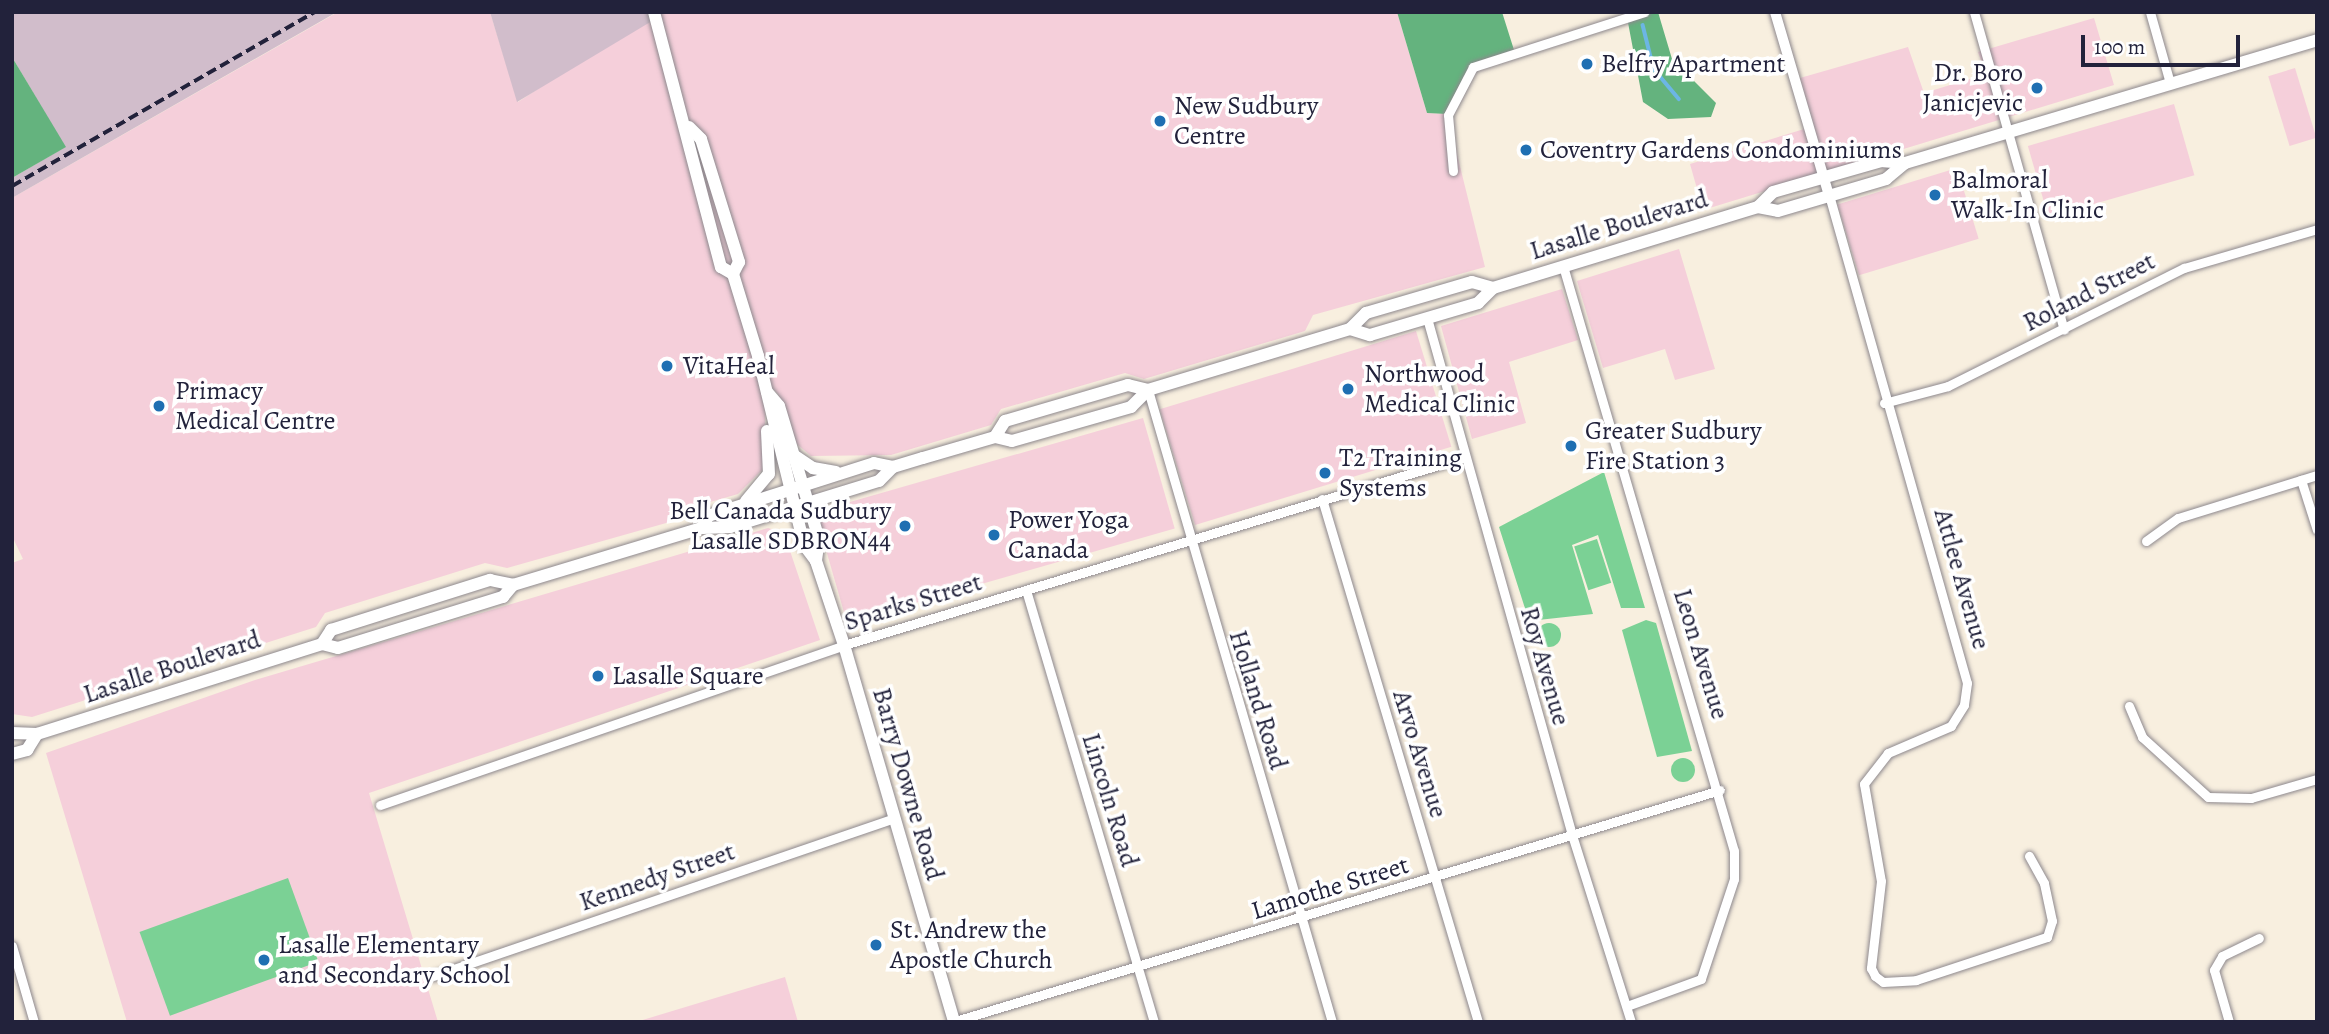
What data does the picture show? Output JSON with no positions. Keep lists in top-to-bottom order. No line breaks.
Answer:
{"streets":{"main road":["Lasalle Boulevard","Barry Downe Road"],"street":["Roland Street","Attlee Avenue","Sparks Street","Leon Avenue","Roy Avenue","Holland Road","Arvo Avenue","Lincoln Road","Kennedy Street","Lamothe Street"]},"crossings":[["Lasalle Boulevard","Attlee Avenue"],["Lasalle Boulevard","Leon Avenue"],["Lasalle Boulevard","Roy Avenue"],["Lasalle Boulevard","Holland Road"],["Lasalle Boulevard","Barry Downe Road"],["Roland Street","Attlee Avenue"],["Sparks Street","Roy Avenue"],["Sparks Street","Holland Road"],["Sparks Street","Arvo Avenue"],["Sparks Street","Barry Downe Road"],["Sparks Street","Lincoln Road"],["Leon Avenue","Roy Avenue"],["Leon Avenue","Lamothe Street"],["Roy Avenue","Lamothe Street"],["Holland Road","Lamothe Street"],["Arvo Avenue","Lamothe Street"],["Barry Downe Road","Kennedy Street"],["Barry Downe Road","Lamothe Street"],["Lincoln Road","Lamothe Street"]],"places":["Belfry Apartment","Dr. Boro Janicjevic","New Sudbury Centre","Coventry Gardens Condominiums","Balmoral Walk-In Clinic","VitaHeal","Northwood Medical Clinic","Primacy Medical Centre","Greater Sudbury Fire Station 3","T2 Training Systems","Bell Canada Sudbury Lasalle SDBRON44","Power Yoga Canada","Lasalle Square","St. Andrew the Apostle Church","Lasalle Elementary and Secondary School"],"scale_bar":"100 m"}
